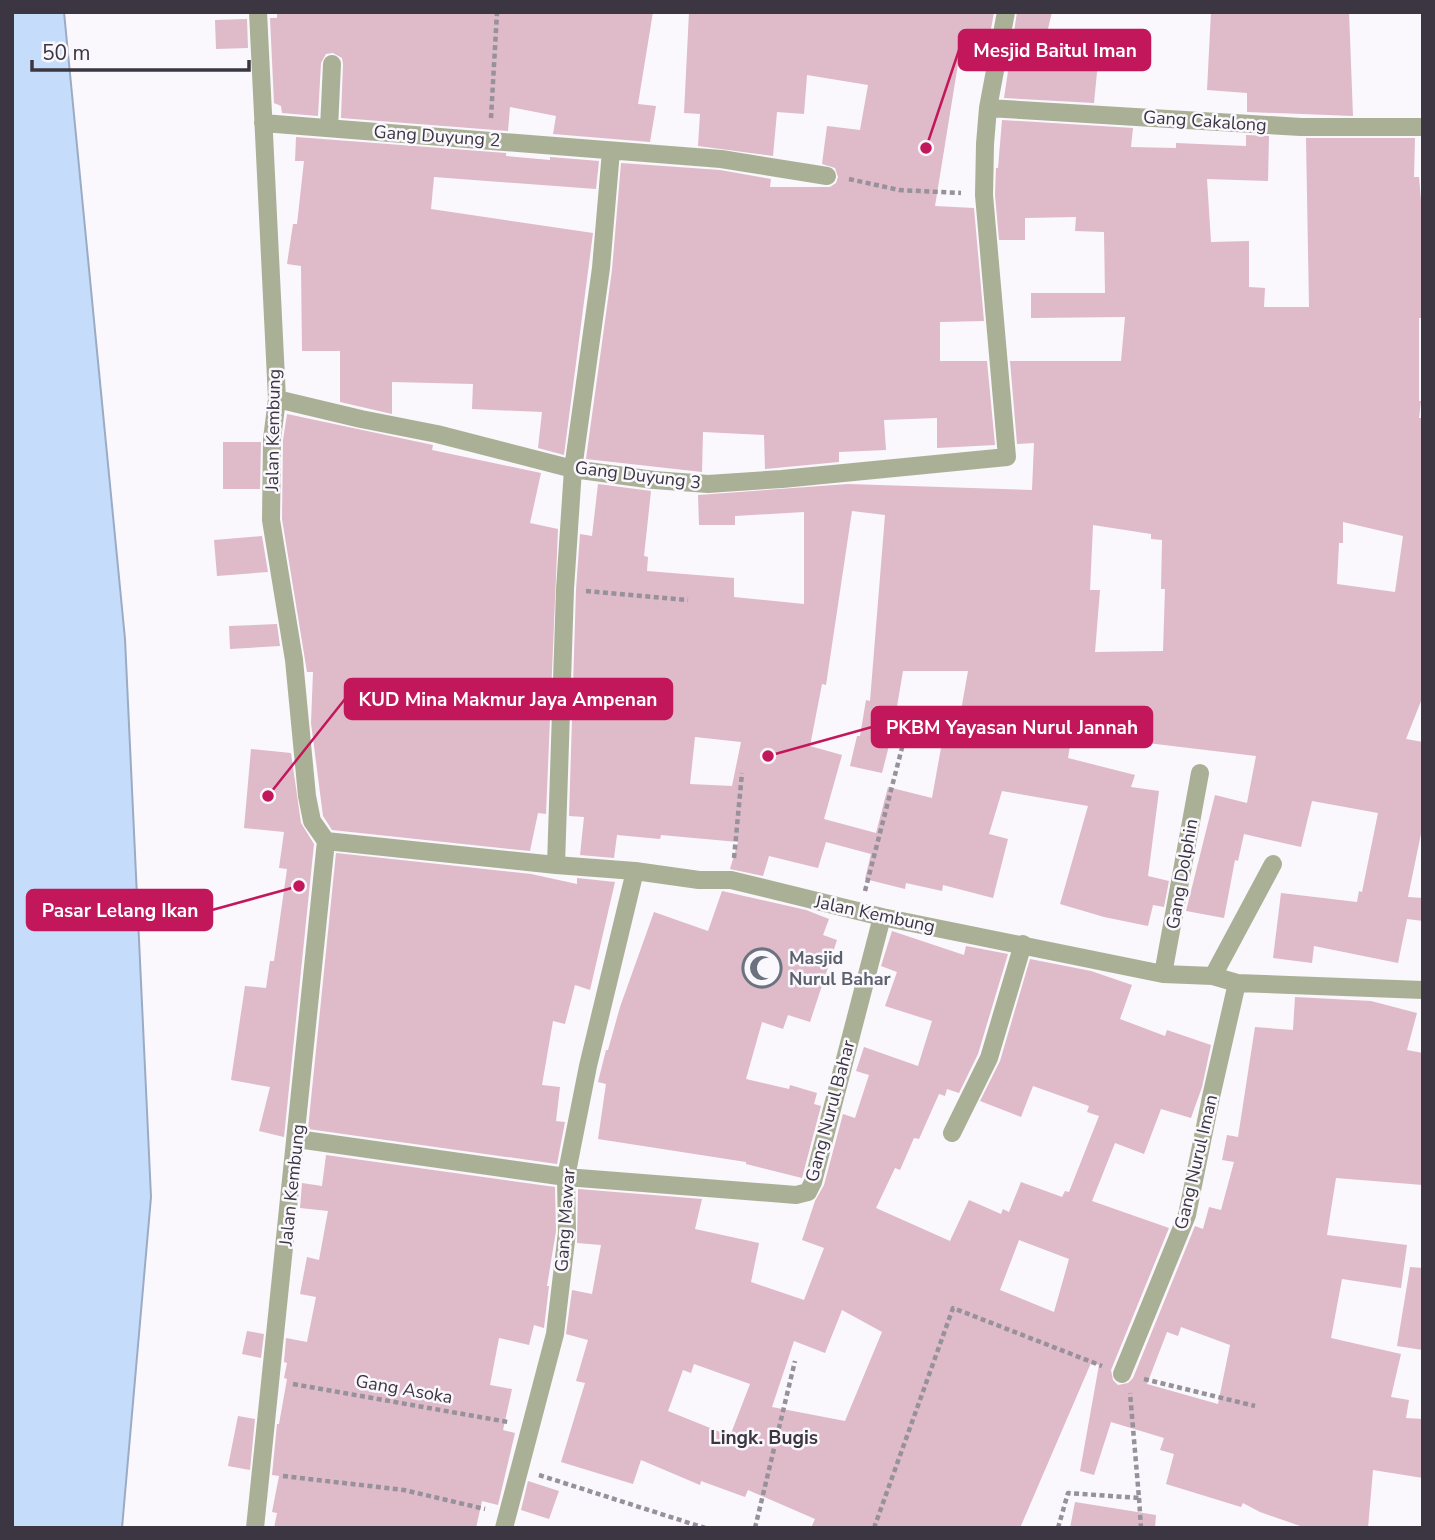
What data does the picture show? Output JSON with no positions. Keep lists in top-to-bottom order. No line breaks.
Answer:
{"streets":{"street":["Gang Cakalong","Gang Duyung 2","Jalan Kembung","Gang Duyung 3","Gang Dolphin","Gang Nurul Bahar","Gang Nurul Iman","Gang Mawar"],"path":["Gang Asoka"]},"crossings":[["Gang Duyung 2","Jalan Kembung"],["Jalan Kembung","Gang Duyung 3"],["Jalan Kembung","Gang Dolphin"],["Jalan Kembung","Gang Nurul Bahar"],["Jalan Kembung","Gang Nurul Iman"],["Jalan Kembung","Gang Mawar"],["Jalan Kembung","Gang Asoka"],["Gang Nurul Bahar","Gang Mawar"],["Gang Mawar","Gang Asoka"]],"districts":["Lingk. Bugis"],"places":{"other":["Mesjid Baitul Iman","PKBM Yayasan Nurul Jannah","KUD Mina Makmur Jaya Ampenan","Pasar Lelang Ikan"],"mosque":["Masjid Nurul Bahar"]},"scale_bar":"50 m"}
